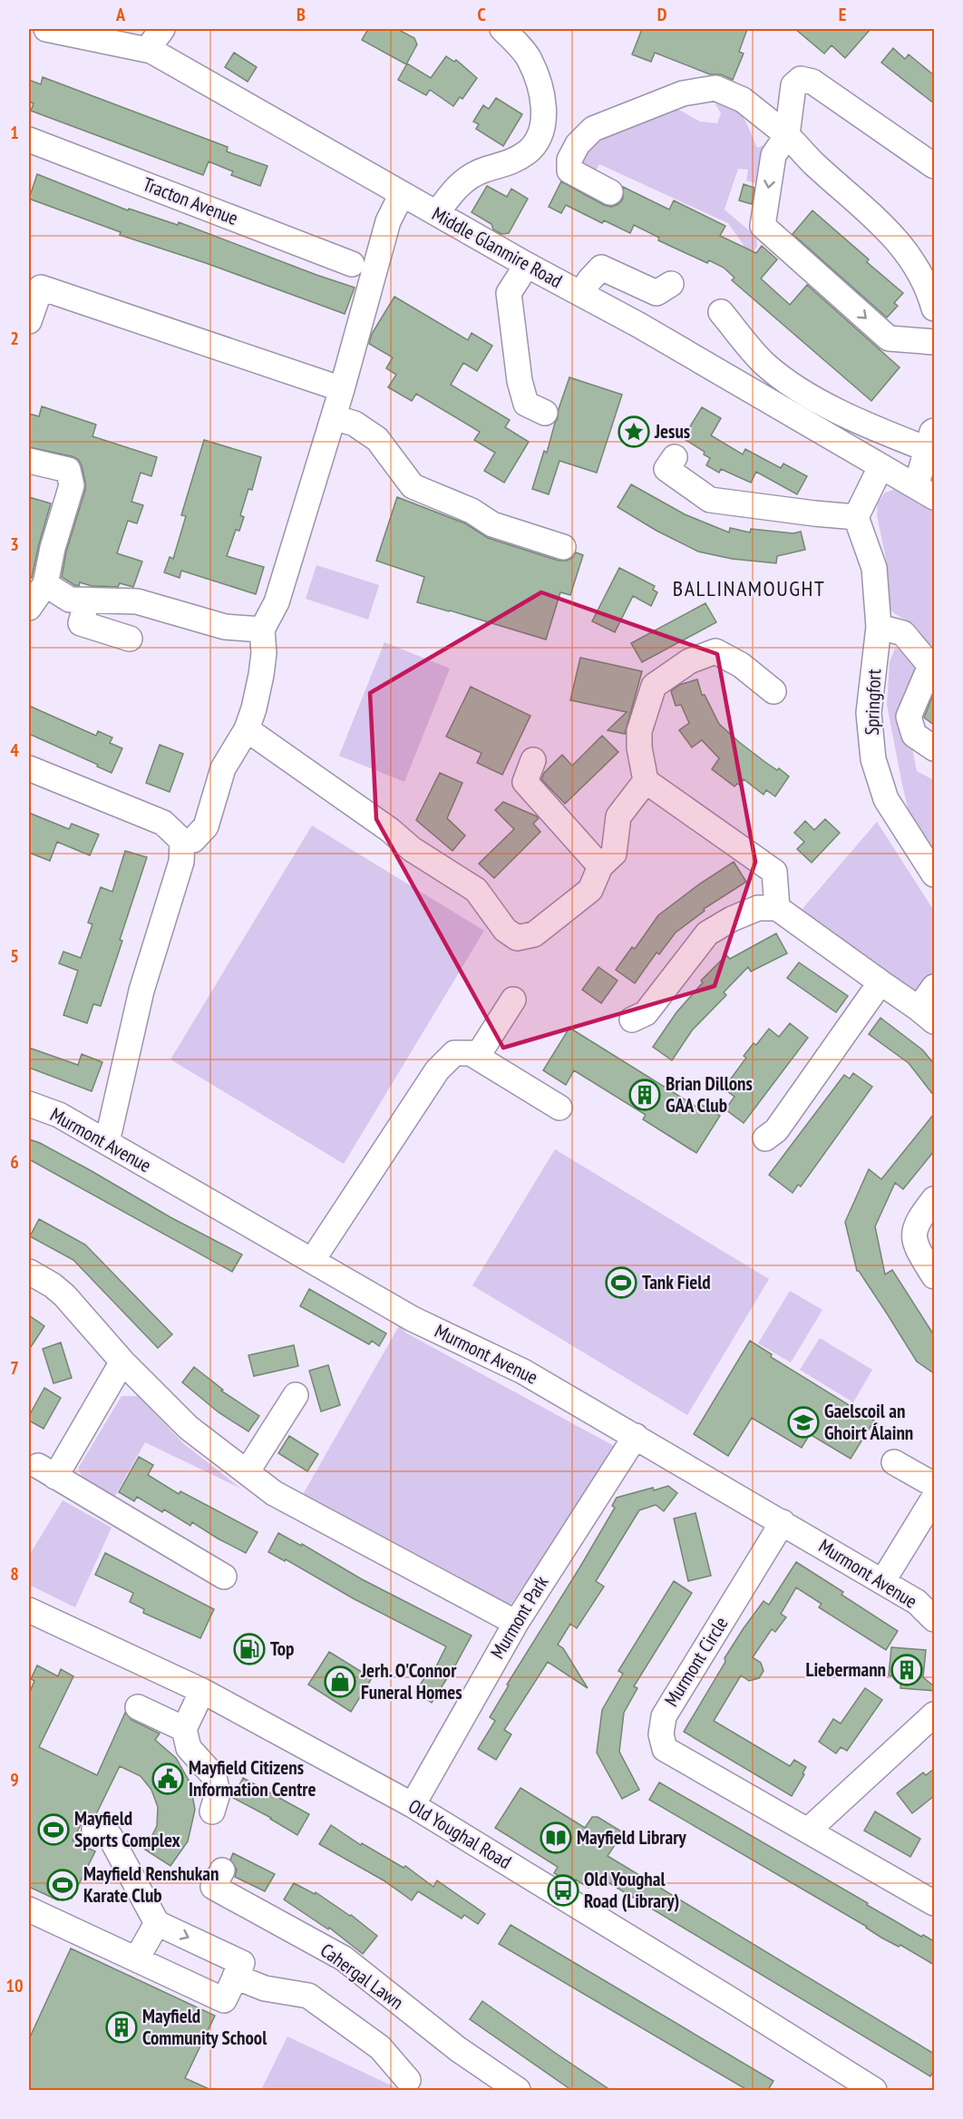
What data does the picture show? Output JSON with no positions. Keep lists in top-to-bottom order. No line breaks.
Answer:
{"streets":{"street":["Tracton Avenue","Middle Glanmire Road","Springfort","Murmont Avenue","Murmont Park","Murmont Circle","Old Youghal Road","Cahergal Lawn"]},"crossings":[["Murmont Avenue","Murmont Park"],["Murmont Avenue","Murmont Circle"],["Murmont Park","Old Youghal Road"]],"districts":["BALLINAMOUGHT"],"places":{"place":["Jesus"],"building":["Brian Dillons GAA Club","Liebermann","Mayfield Community School"],"sports":["Tank Field","Mayfield Sports Complex","Mayfield Renshukan Karate Club"],"school or university":["Gaelscoil an Ghoirt Álainn"],"fuel station":["Top"],"shop":["Jerh. O'Connor Funeral Homes"],"public building":["Mayfield Citizens Information Centre"],"library":["Mayfield Library"],"bus stop":["Old Youghal Road (Library)"]},"grid":{"columns":["A","B","C","D","E"],"rows":["1","2","3","4","5","6","7","8","9","10"]}}
